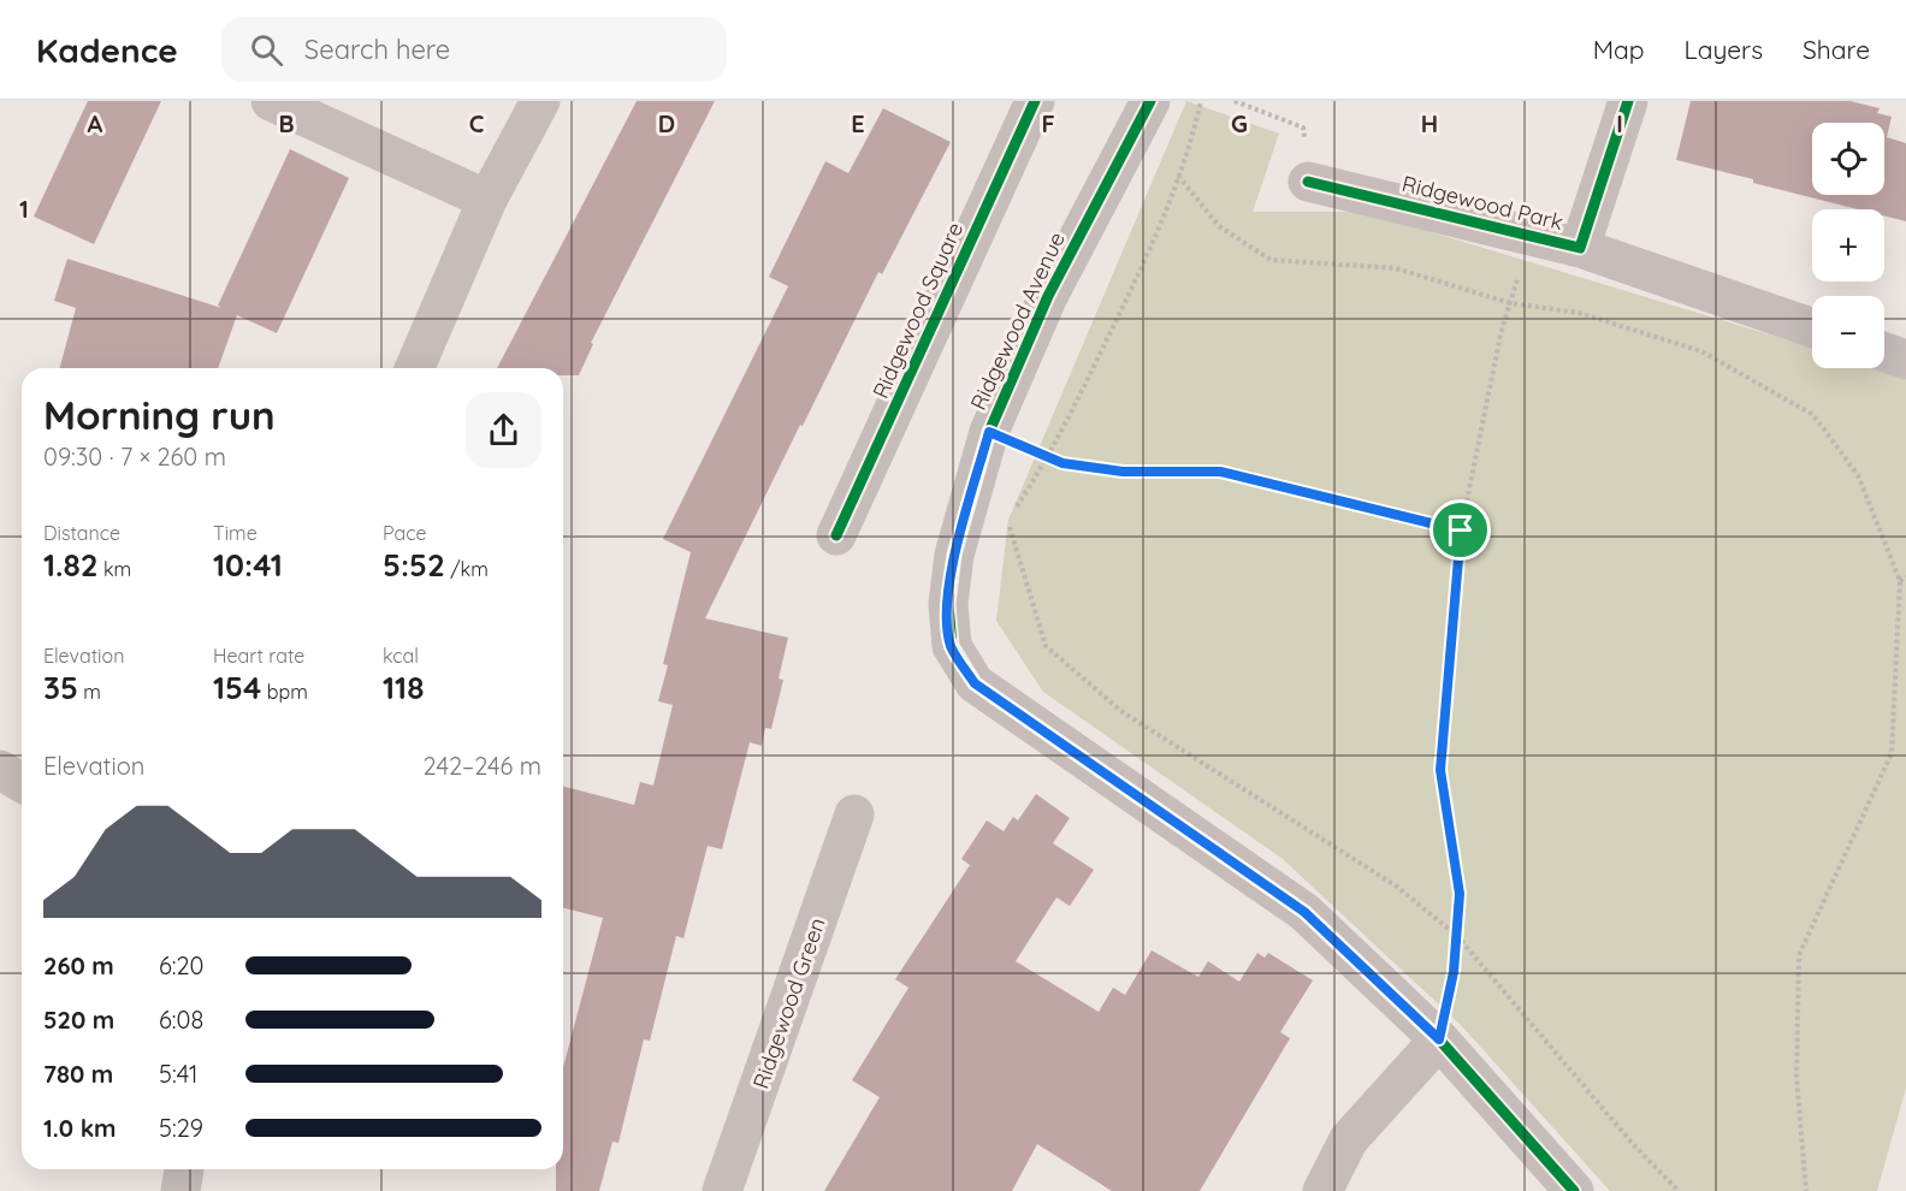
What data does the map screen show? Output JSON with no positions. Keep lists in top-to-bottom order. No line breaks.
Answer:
{"streets":{"street":["Ridgewood Park","Ridgewood Square","Ridgewood Avenue","Ridgewood Green"]},"page":{"header":"Kadence","search":"Search here","nav":["Map","Layers","Share"],"map_buttons":["+","−"],"heading":["Morning run","09:30 · 7 × 260 m"],"stats":[["Distance","1.82 km"],["Time","10:41"],["Pace","5:52 /km"],["Elevation","35 m"],["Heart rate","154 bpm"],["kcal","118"]],"chart":["Elevation","242–246 m"],"list":[{"name":"260 m","note":"6:20"},{"name":"520 m","note":"6:08"},{"name":"780 m","note":"5:41"},{"name":"1.0 km","note":"5:29"}]},"grid":{"columns":["A","B","C","D","E","F","G","H","I"],"rows":["1"]}}
